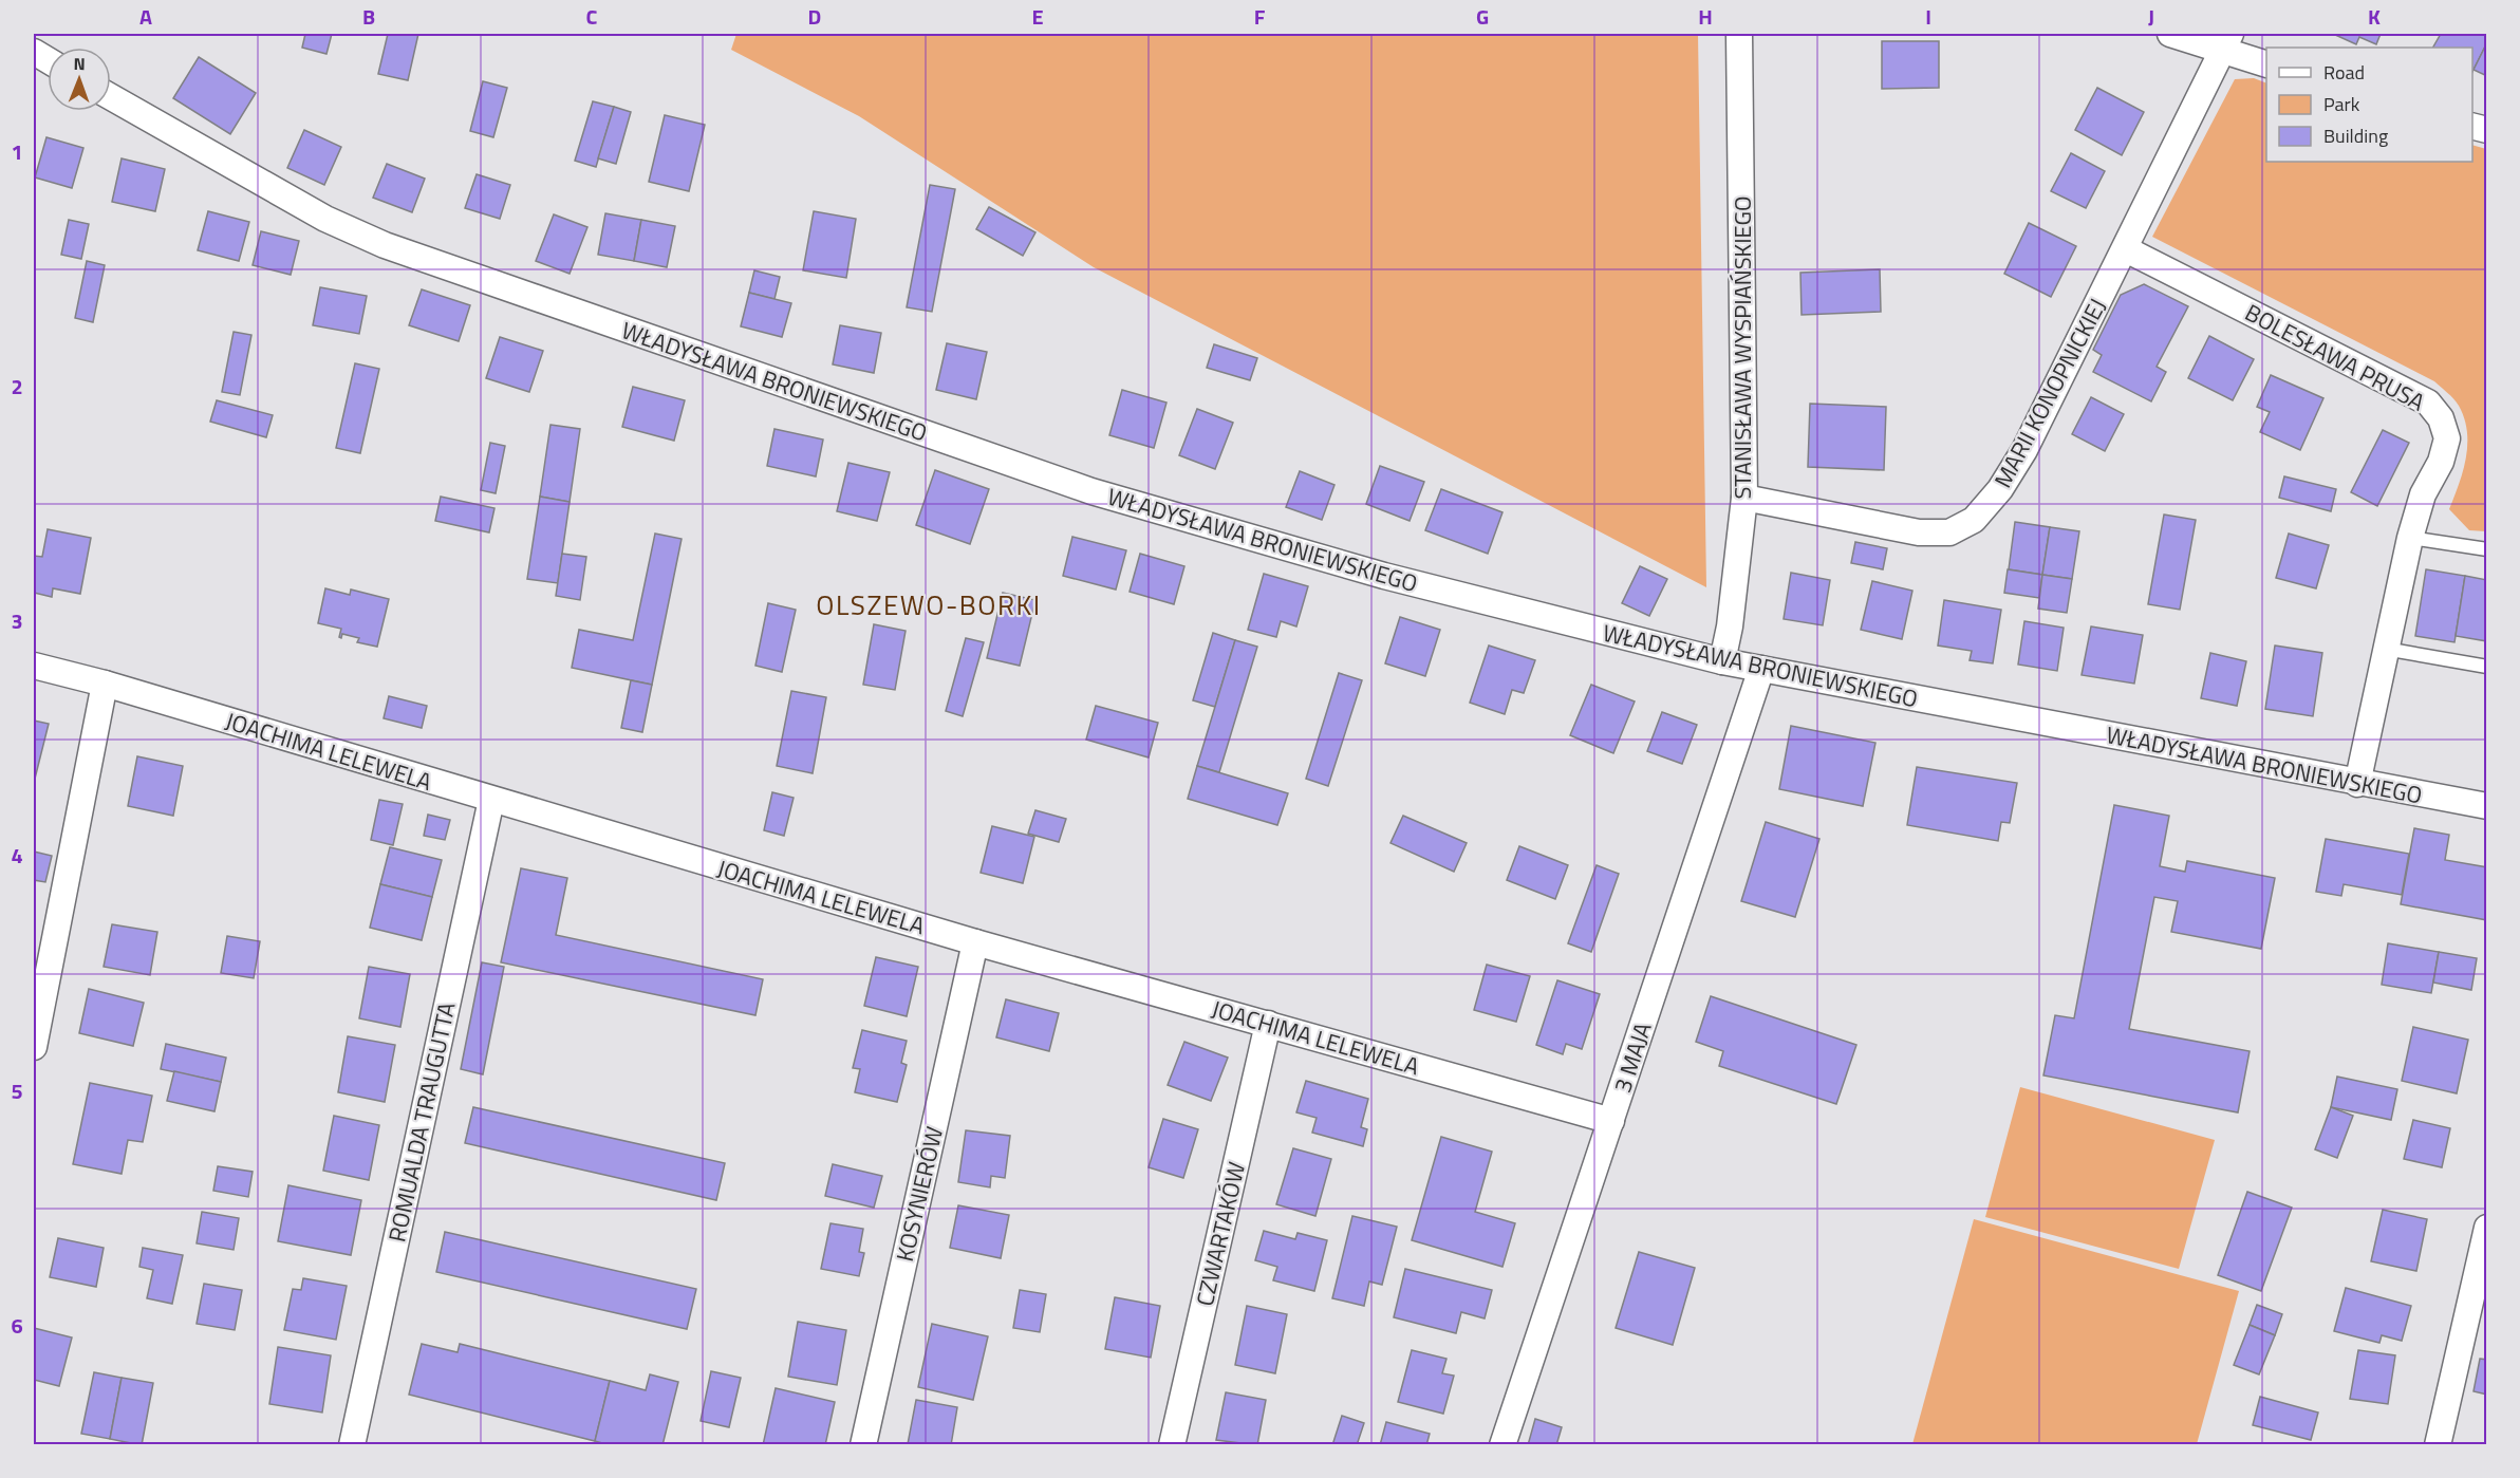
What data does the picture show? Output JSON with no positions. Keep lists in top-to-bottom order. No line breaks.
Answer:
{"streets":{"street":["STANISŁAWA WYSPIAŃSKIEGO","BOLESŁAWA PRUSA","WŁADYSŁAWA BRONIEWSKIEGO","MARII KONOPNICKIEJ","JOACHIMA LELEWELA","3 MAJA","ROMUALDA TRAUGUTTA","KOSYNIERÓW","CZWARTAKÓW"]},"crossings":[["STANISŁAWA WYSPIAŃSKIEGO","WŁADYSŁAWA BRONIEWSKIEGO"],["STANISŁAWA WYSPIAŃSKIEGO","MARII KONOPNICKIEJ"],["BOLESŁAWA PRUSA","WŁADYSŁAWA BRONIEWSKIEGO"],["BOLESŁAWA PRUSA","MARII KONOPNICKIEJ"],["WŁADYSŁAWA BRONIEWSKIEGO","3 MAJA"],["JOACHIMA LELEWELA","3 MAJA"],["JOACHIMA LELEWELA","ROMUALDA TRAUGUTTA"],["JOACHIMA LELEWELA","KOSYNIERÓW"],["JOACHIMA LELEWELA","CZWARTAKÓW"]],"districts":["OLSZEWO-BORKI"],"legend":["Road","Park","Building"],"north":"top","grid":{"columns":["A","B","C","D","E","F","G","H","I","J","K"],"rows":["1","2","3","4","5","6"]}}
